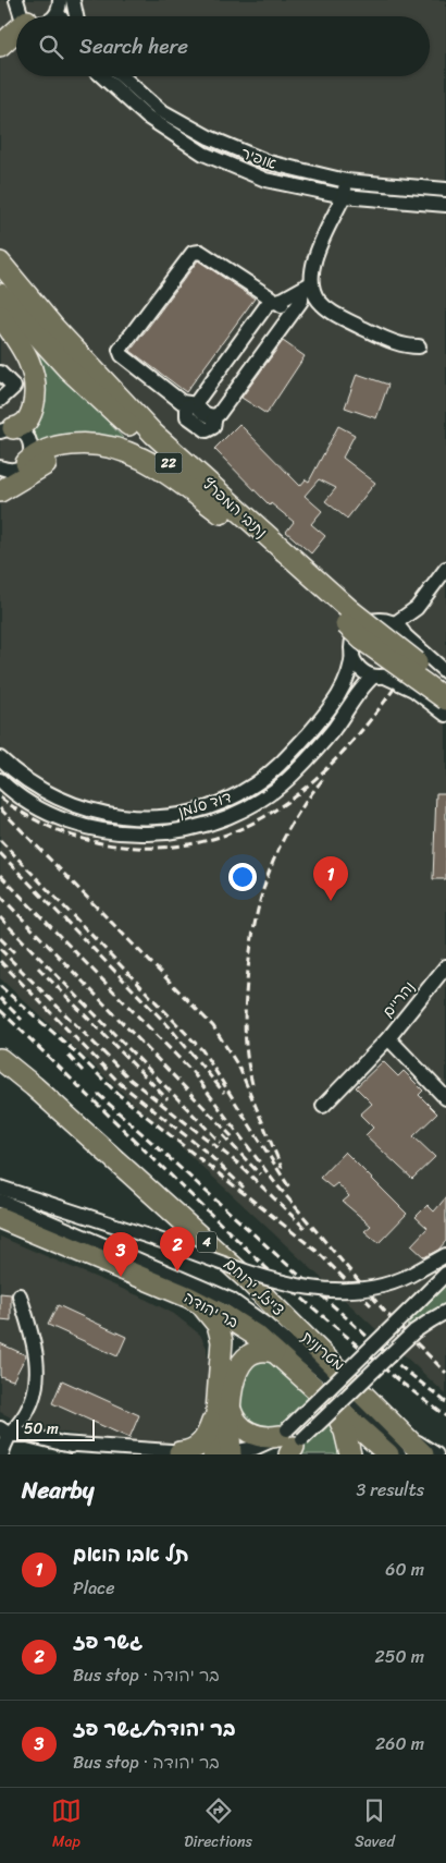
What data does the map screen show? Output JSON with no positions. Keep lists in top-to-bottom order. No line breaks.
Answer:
{"streets":{"highway":["22","נתיבי המפרץ","4","צייזל, ירוחם","בר יהודה"],"street":["אופיר","דוד סלמן","נהריים","מטרונית"]},"crossings":[["4","צייזל, ירוחם"],["4","מטרונית"],["צייזל, ירוחם","מטרונית"]],"scale_bar":"50 m","page":{"search":"Search here","pins":["1","2","3"],"scale":"50 m","heading":["Nearby","3 results"],"list":[{"mark":"1","name":"תל אבו הואם","note":"Place","value":"60 m"},{"mark":"2","name":"גשר פז","note":"Bus stop · בר יהודה","value":"250 m"},{"mark":"3","name":"בר יהודה/גשר פז","note":"Bus stop · בר יהודה","value":"260 m"}],"nav":["Map","Directions","Saved"]}}
